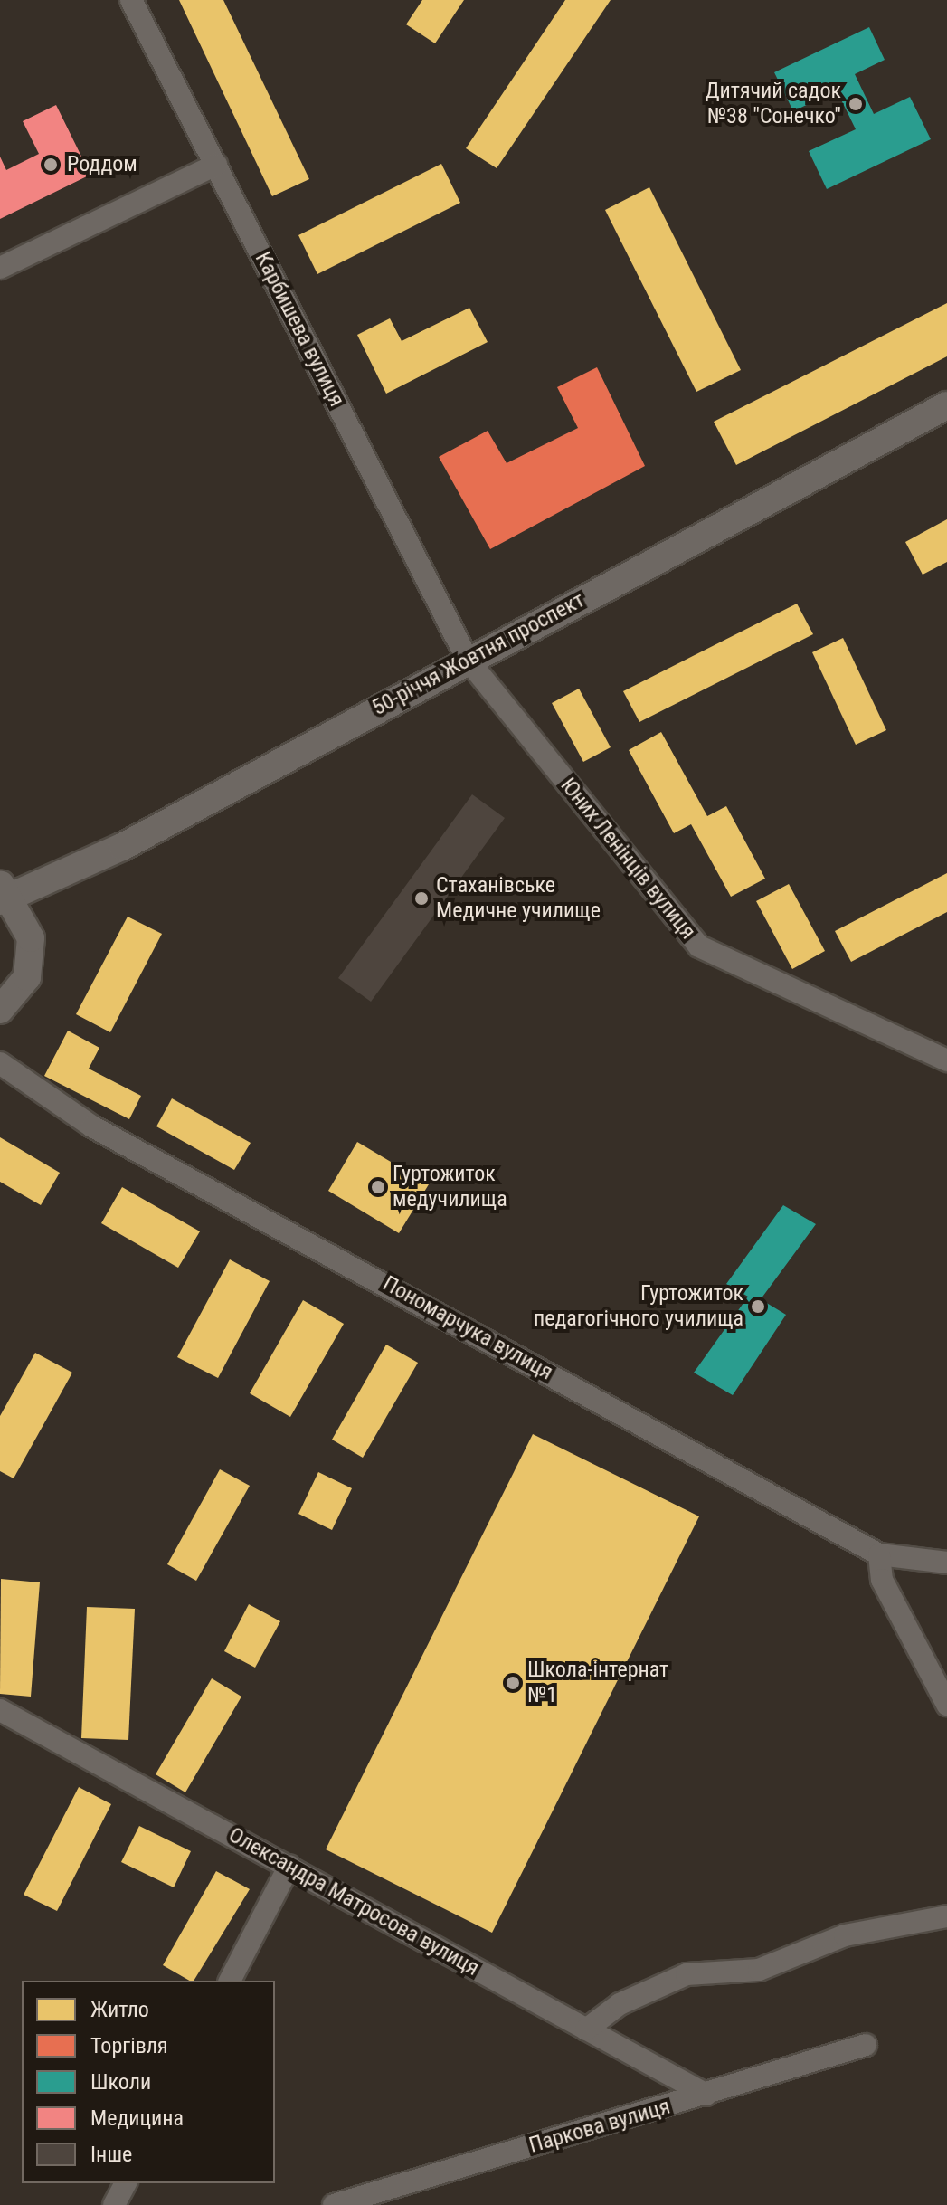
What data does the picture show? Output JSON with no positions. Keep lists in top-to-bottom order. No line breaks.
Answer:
{"streets":{"street":["Карбишева вулиця","50-річчя Жовтня проспект","Юних Ленінців вулиця","Пономарчука вулиця","Олександра Матросова вулиця","Паркова вулиця"]},"crossings":[["Карбишева вулиця","50-річчя Жовтня проспект"],["Карбишева вулиця","Юних Ленінців вулиця"],["50-річчя Жовтня проспект","Юних Ленінців вулиця"],["Олександра Матросова вулиця","Паркова вулиця"]],"places":["Дитячий садок №38 \"Сонечко\"","Роддом","Стаханівське Медичне училище","Гуртожиток медучилища","Гуртожиток педагогічного училища","Школа-інтернат №1"],"legend":["Житло","Торгівля","Школи","Медицина","Інше"]}
